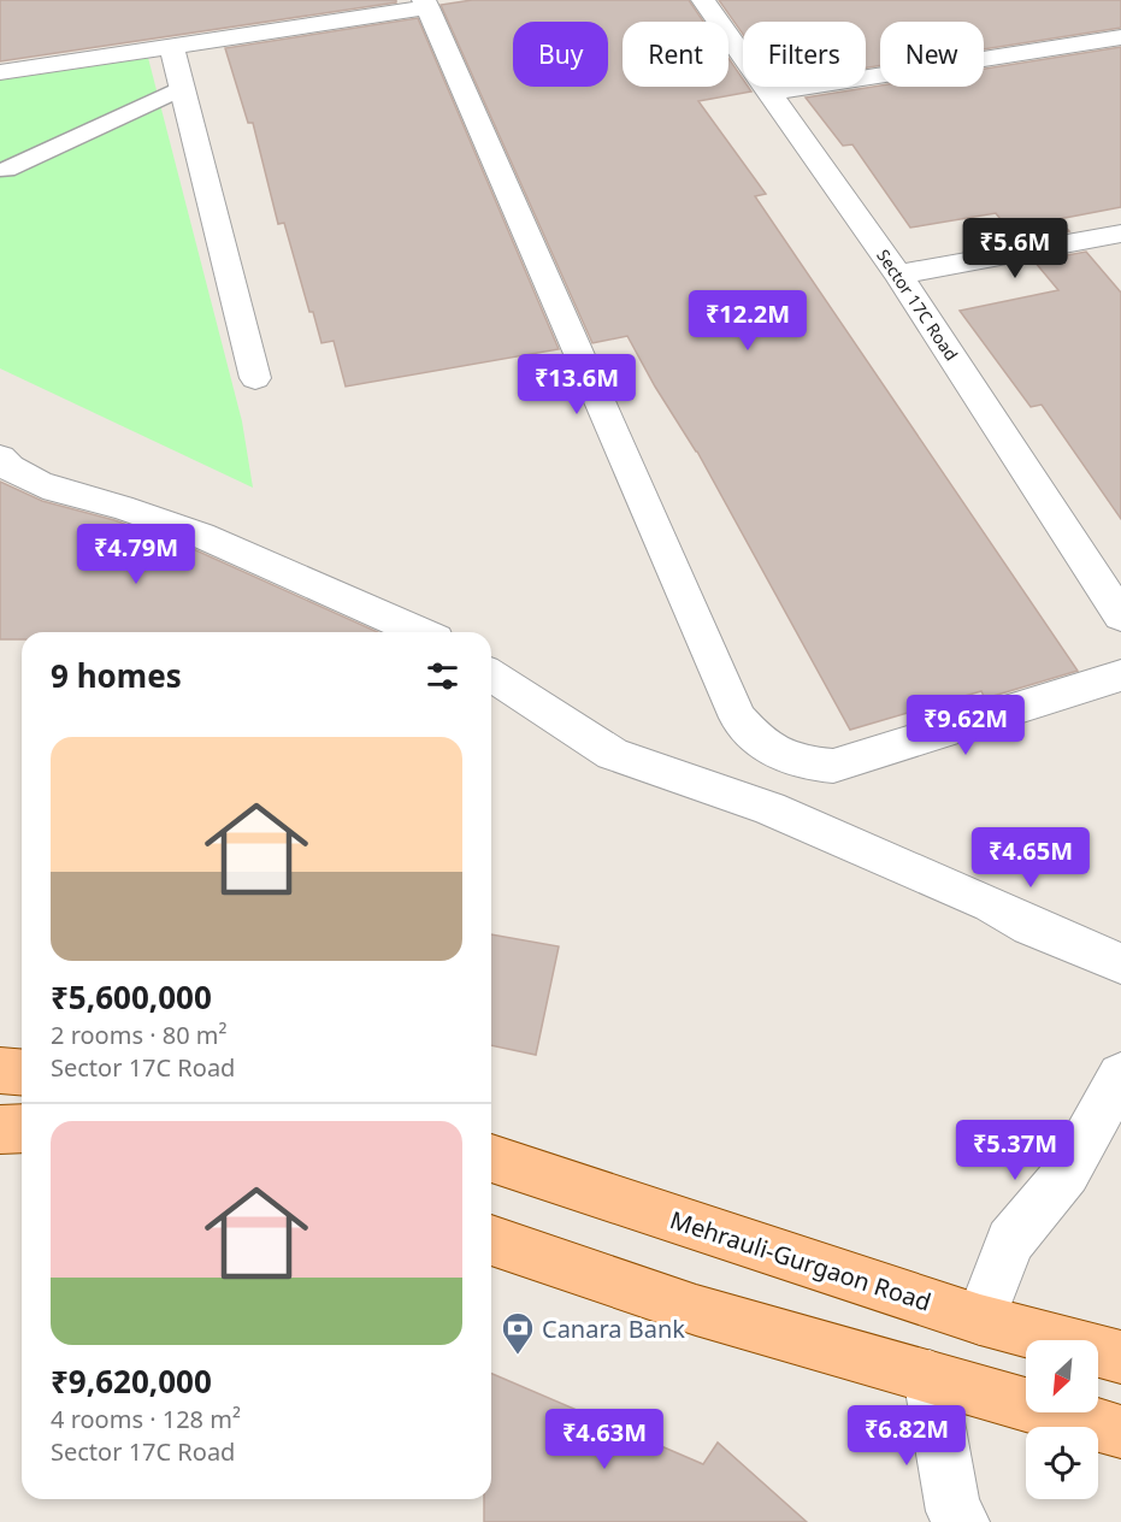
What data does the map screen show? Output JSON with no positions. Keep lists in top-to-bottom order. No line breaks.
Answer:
{"streets":{"main road":["Mehrauli-Gurgaon Road"],"street":["Sector 17C Road"]},"places":{"bank":["Canara Bank"]},"north":"bottom left","page":{"chip":["Buy","Rent","Filters","New"],"price":["₹5.6M","₹12.2M","₹13.6M","₹4.79M","₹9.62M","₹4.65M","₹5.37M","₹6.82M","₹4.63M"],"heading":"9 homes","list":[{"name":"₹5,600,000","note":"2 rooms · 80 m² · Sector 17C Road"},{"name":"₹9,620,000","note":"4 rooms · 128 m² · Sector 17C Road"}]}}
